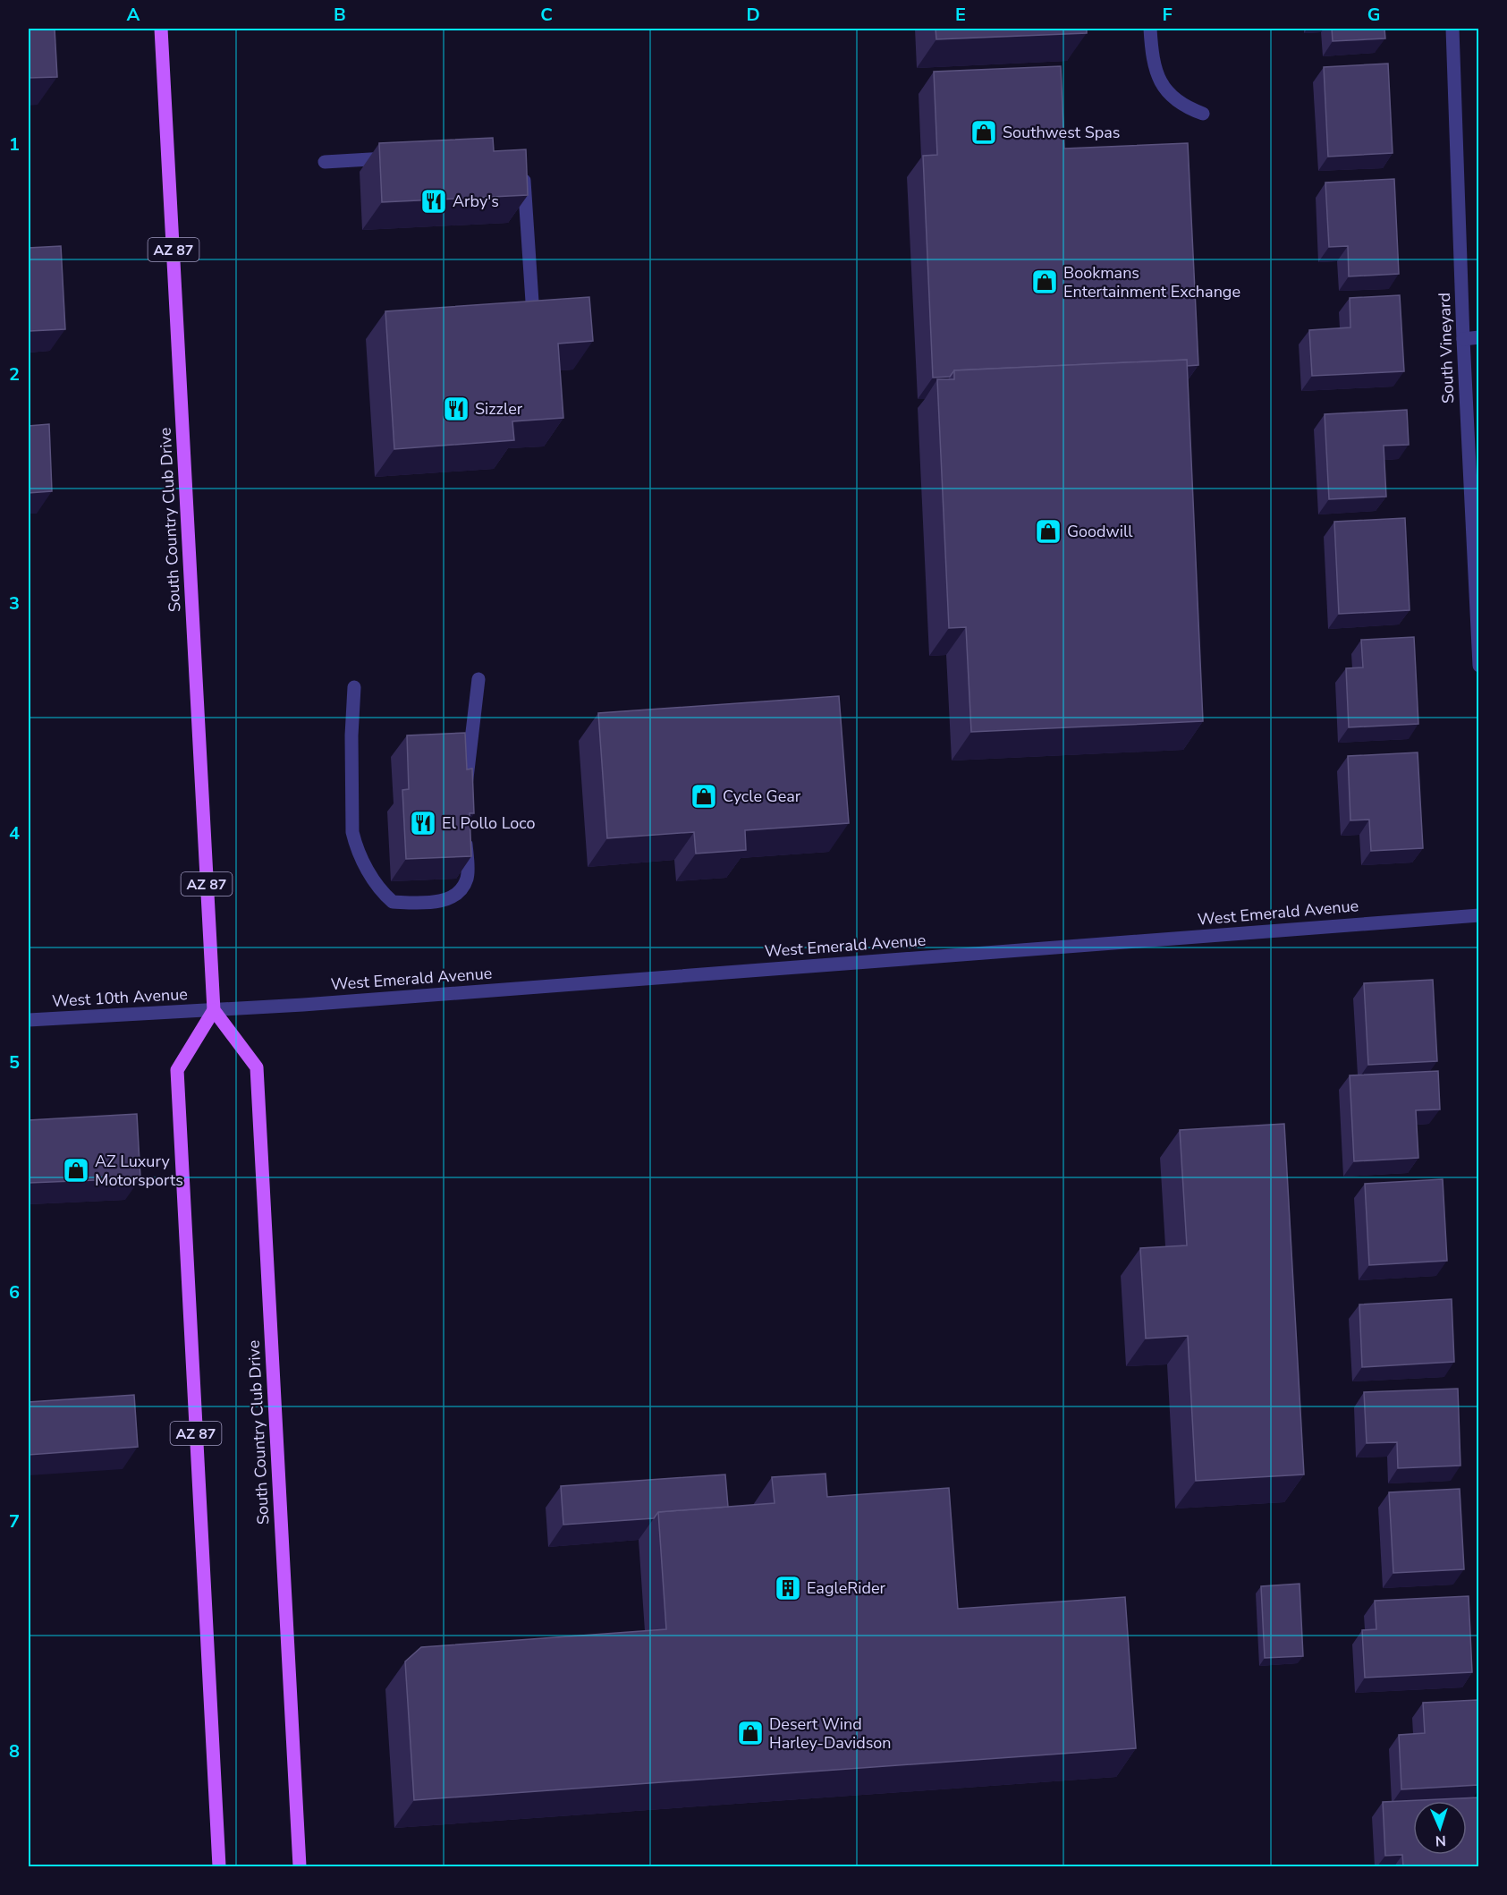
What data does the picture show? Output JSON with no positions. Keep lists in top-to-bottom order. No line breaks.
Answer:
{"streets":{"main road":["AZ 87","South Country Club Drive"],"street":["South Vineyard","West Emerald Avenue","West 10th Avenue"]},"crossings":[["AZ 87","South Country Club Drive"],["AZ 87","West Emerald Avenue"],["AZ 87","West 10th Avenue"],["South Country Club Drive","West Emerald Avenue"],["South Country Club Drive","West 10th Avenue"],["West Emerald Avenue","West 10th Avenue"]],"places":{"shop":["Southwest Spas","Bookmans Entertainment Exchange","Goodwill","Cycle Gear","AZ Luxury Motorsports","Desert Wind Harley-Davidson"],"restaurant":["Arby's","Sizzler","El Pollo Loco"],"building":["EagleRider"]},"north":"bottom","grid":{"columns":["A","B","C","D","E","F","G"],"rows":["1","2","3","4","5","6","7","8"]}}
